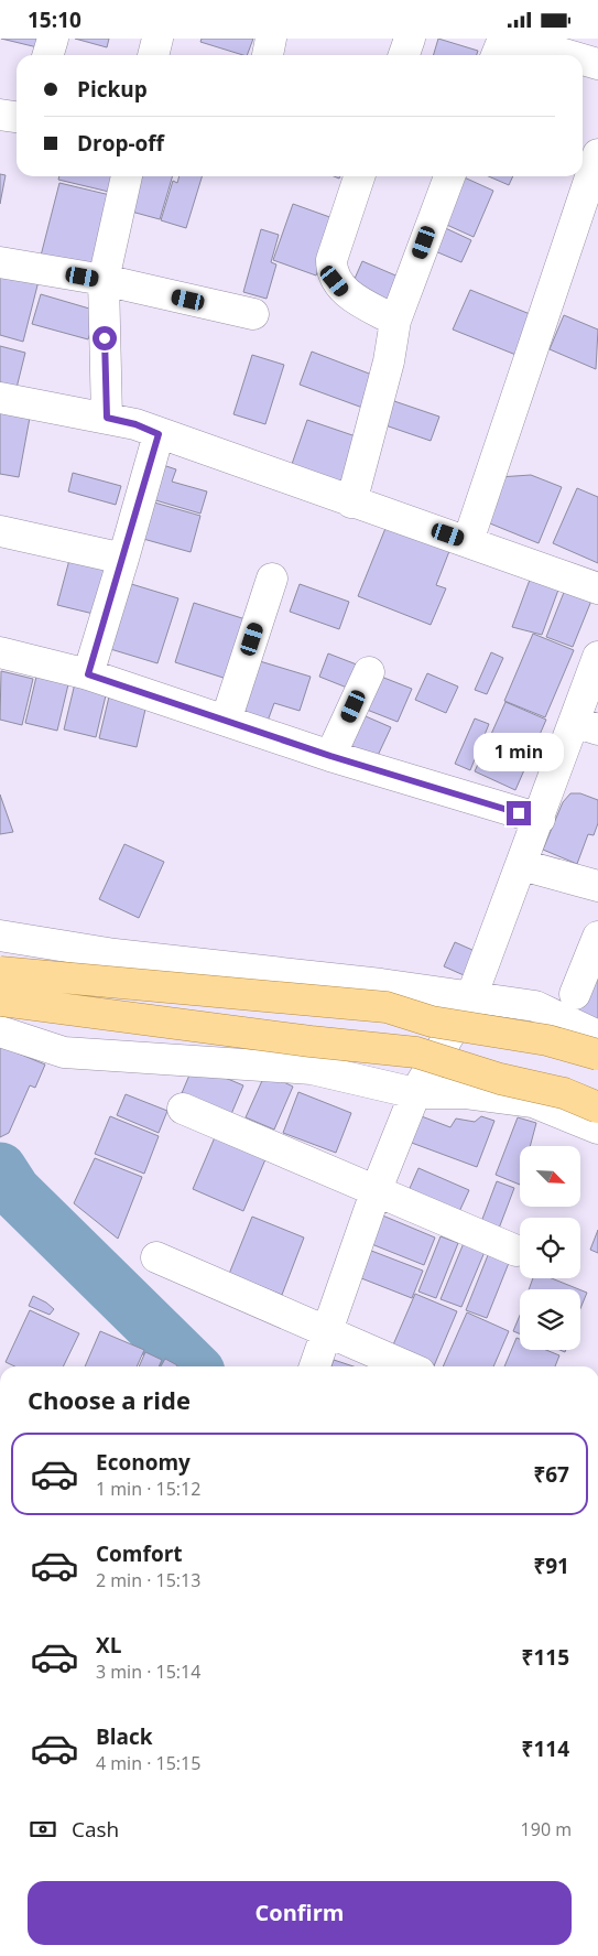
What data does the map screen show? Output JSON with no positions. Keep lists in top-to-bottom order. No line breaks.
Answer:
{"north":"bottom right","page":{"status":"15:10","banner":["Pickup","Drop-off"],"bubble":"1 min","heading":"Choose a ride","list":[{"name":"Economy","note":"1 min · 15:12","value":"₹67"},{"name":"Comfort","note":"2 min · 15:13","value":"₹91"},{"name":"XL","note":"3 min · 15:14","value":"₹115"},{"name":"Black","note":"4 min · 15:15","value":"₹114"}],"pay":["Cash","190 m"],"buttons":"Confirm"}}
